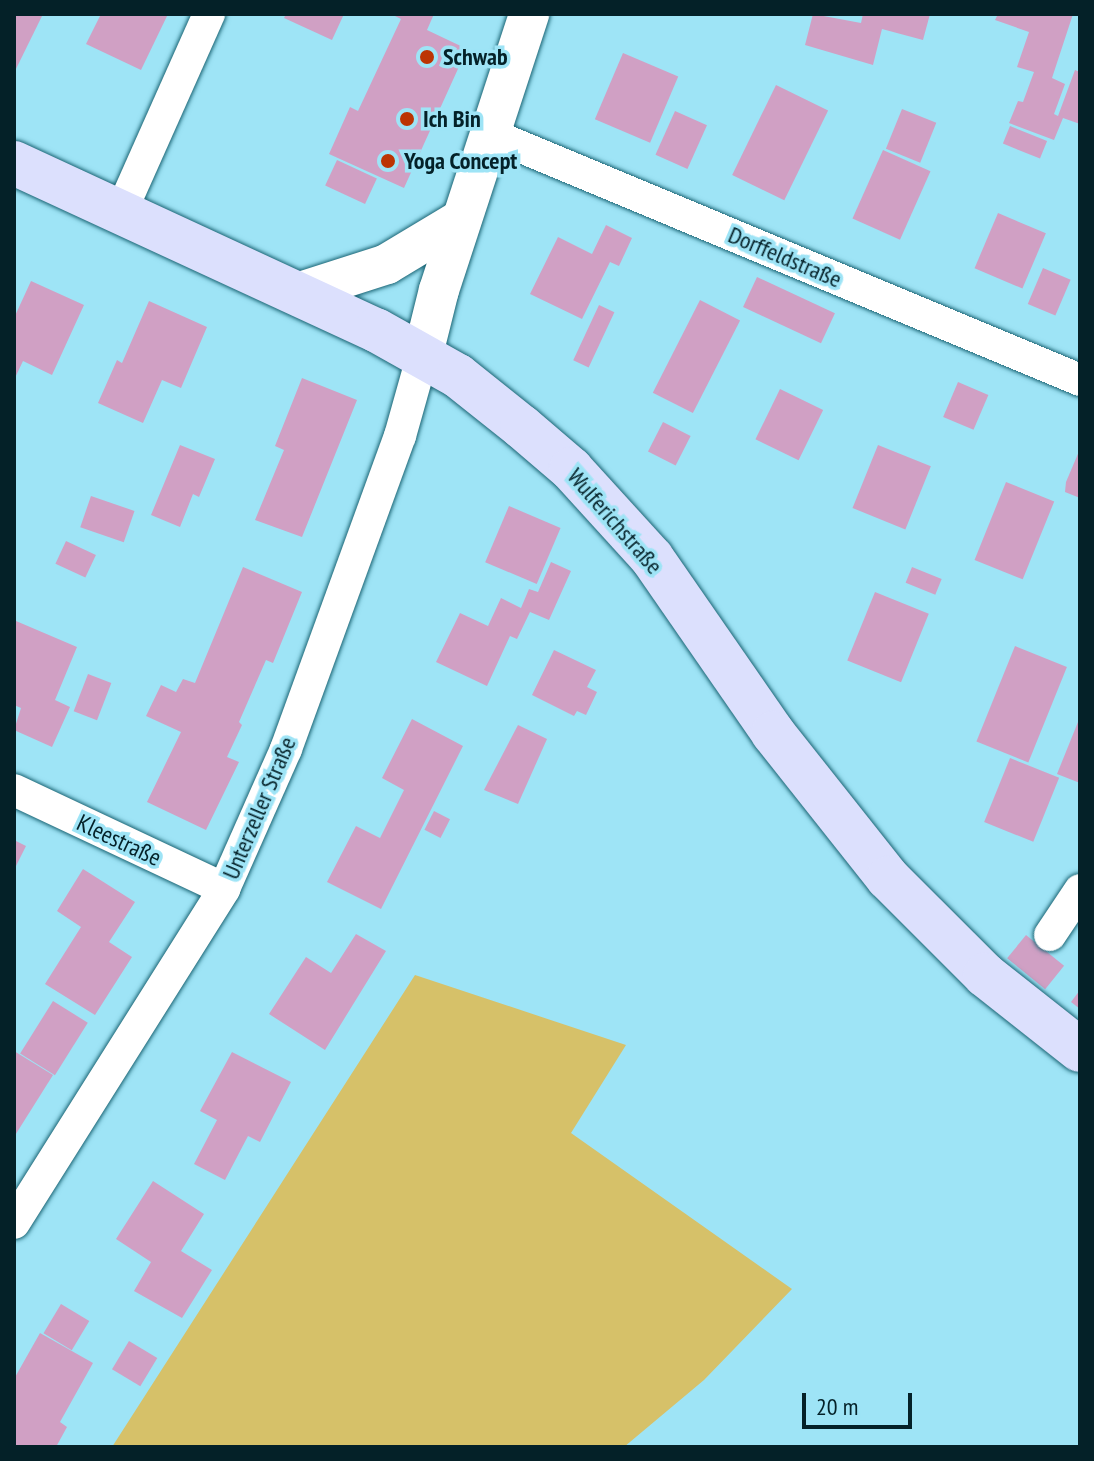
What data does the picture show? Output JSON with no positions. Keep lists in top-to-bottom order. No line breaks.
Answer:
{"streets":{"main road":["Wulferichstraße"],"street":["Dorffeldstraße","Unterzeller Straße","Kleestraße"]},"crossings":[["Wulferichstraße","Unterzeller Straße"],["Unterzeller Straße","Kleestraße"]],"places":["Schwab","Ich Bin","Yoga Concept"],"scale_bar":"20 m"}
